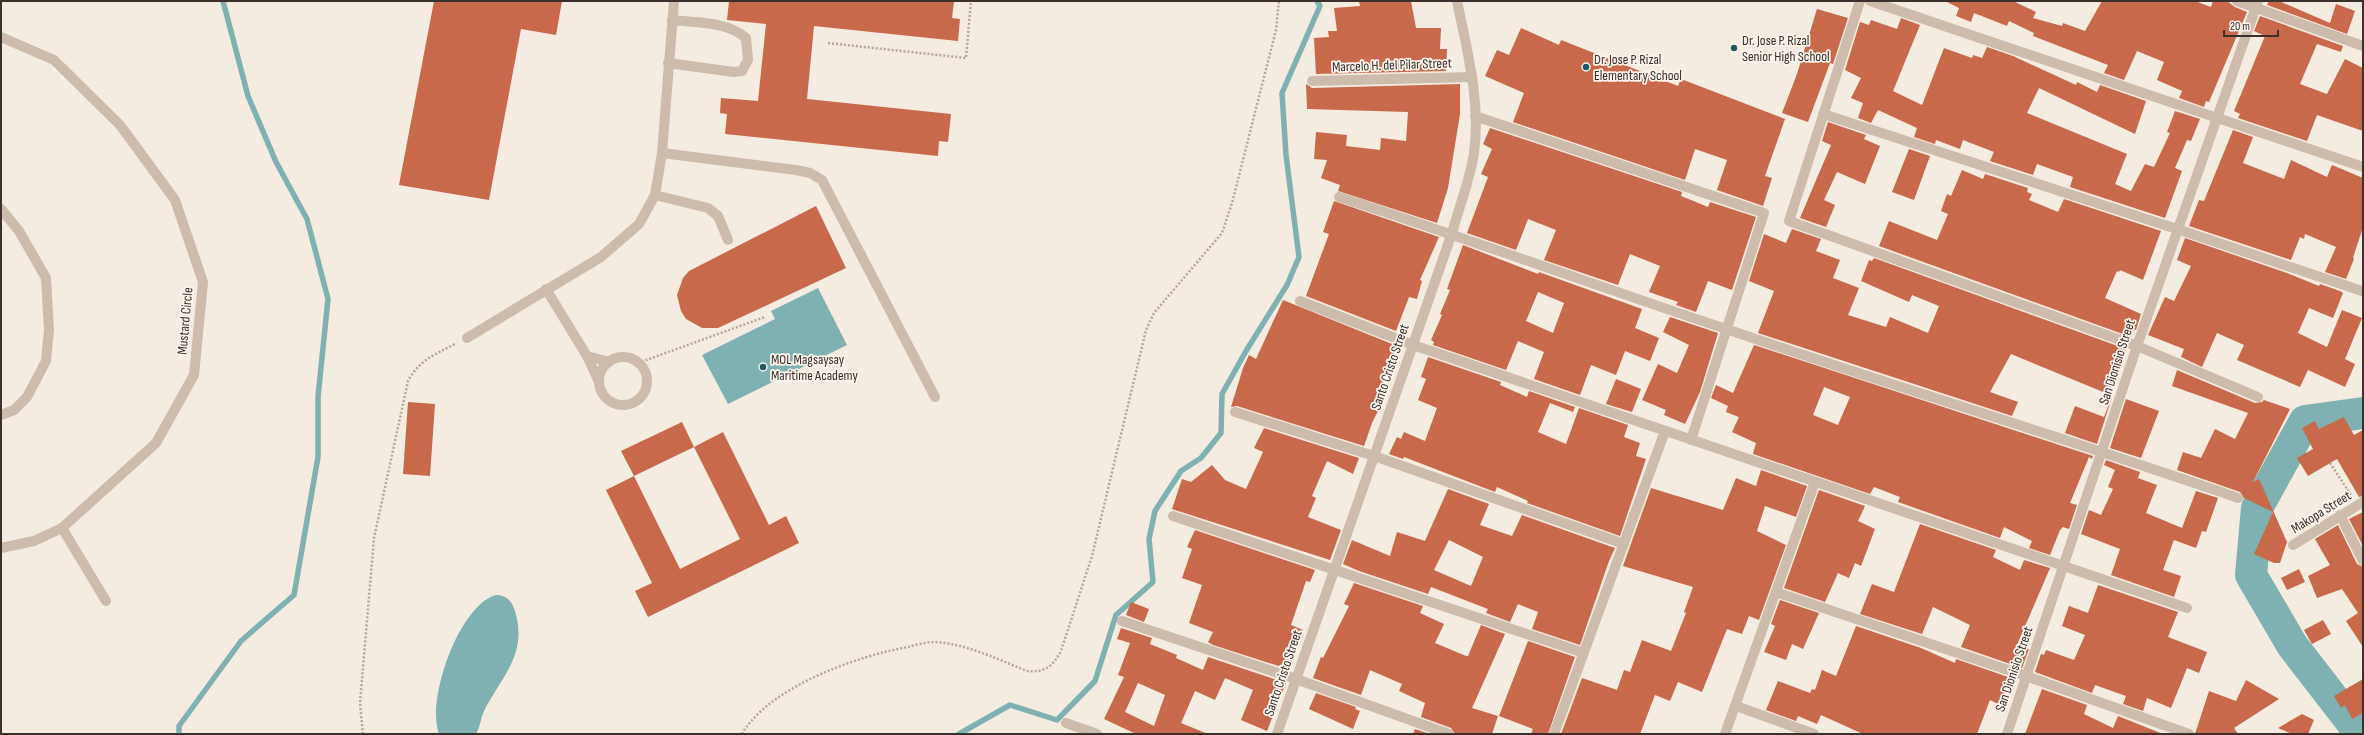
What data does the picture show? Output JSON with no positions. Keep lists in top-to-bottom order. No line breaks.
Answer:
{"streets":{"street":["Marcelo H. del Pilar Street","Mustard Circle","San Dionisio Street","Santo Cristo Street","Makopa Street"]},"crossings":[["Marcelo H. del Pilar Street","Santo Cristo Street"]],"places":["Dr. Jose P. Rizal Senior High School","Dr. Jose P. Rizal Elementary School","MOL Magsaysay Maritime Academy"],"scale_bar":"20 m"}
